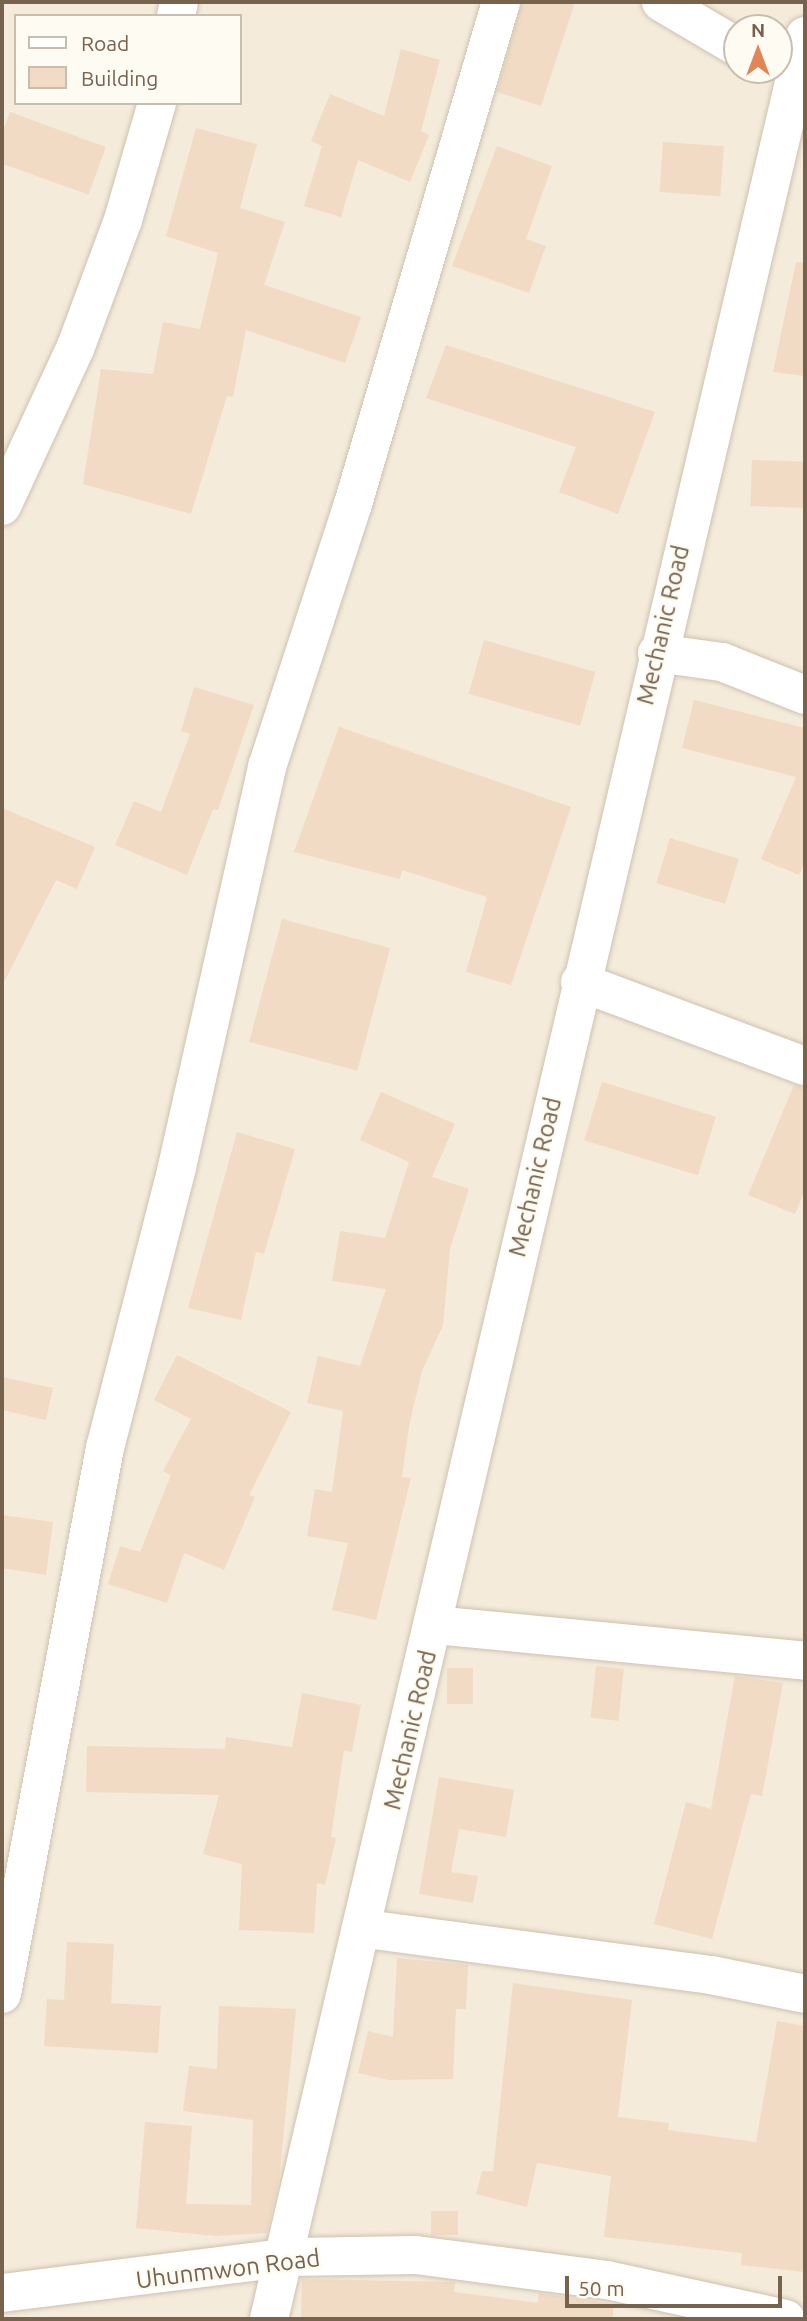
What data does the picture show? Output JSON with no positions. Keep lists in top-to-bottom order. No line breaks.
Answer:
{"streets":{"street":["Mechanic Road","Uhunmwon Road"]},"crossings":[["Mechanic Road","Uhunmwon Road"]],"legend":["Road","Building"],"scale_bar":"50 m","north":"top"}
